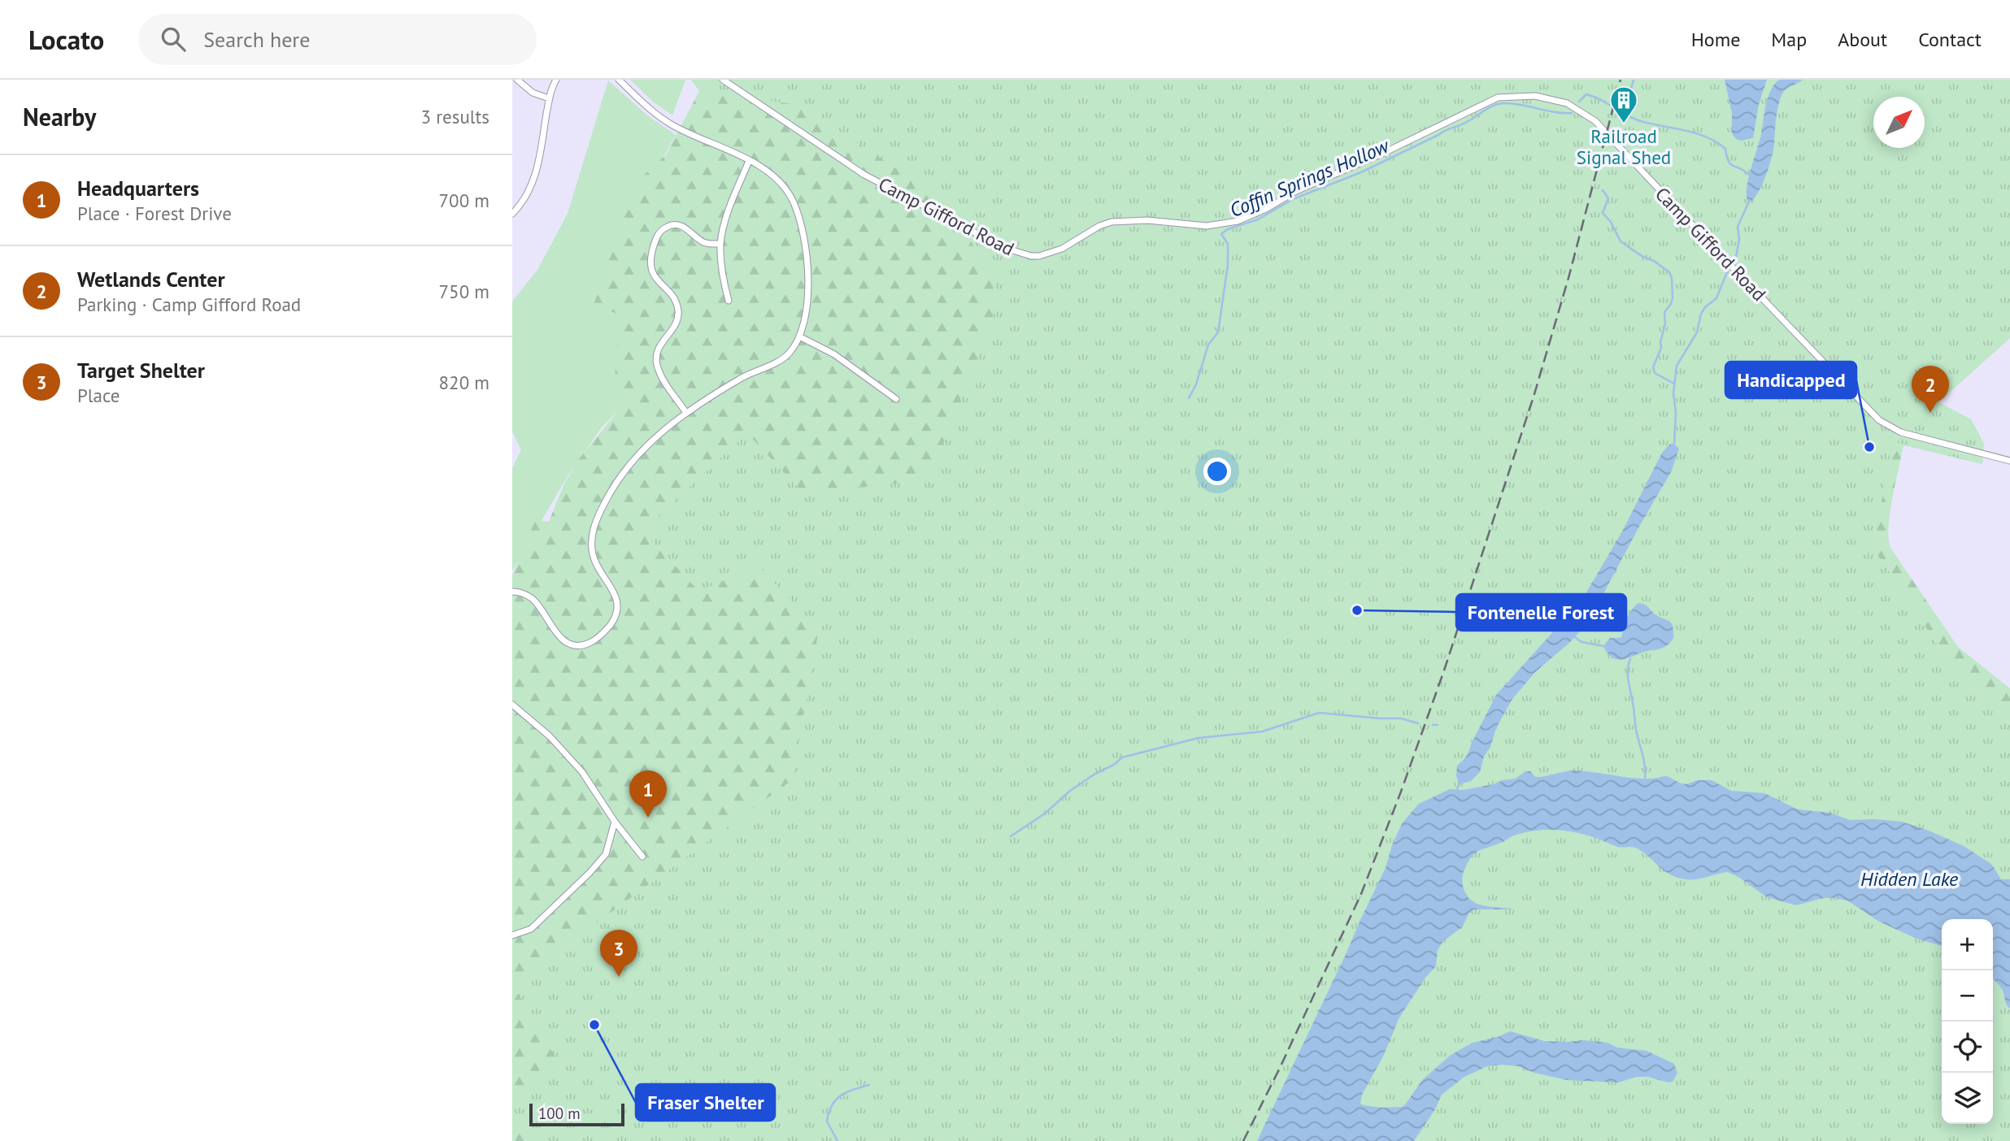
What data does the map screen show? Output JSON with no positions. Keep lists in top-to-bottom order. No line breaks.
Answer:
{"streets":{"street":["Camp Gifford Road"]},"water":["Coffin Springs Hollow","Hidden Lake"],"places":{"building":["Railroad Signal Shed"],"other":["Handicapped","Fontenelle Forest","Fraser Shelter"]},"scale_bar":"100 m","north":"top right","page":{"header":"Locato","search":"Search here","nav":["Home","Map","About","Contact"],"heading":["Nearby","3 results"],"list":[{"mark":"1","name":"Headquarters","note":"Place · Forest Drive","value":"700 m"},{"mark":"2","name":"Wetlands Center","note":"Parking · Camp Gifford Road","value":"750 m"},{"mark":"3","name":"Target Shelter","note":"Place","value":"820 m"}],"pins":["2","1","3"],"map_buttons":["+","−"],"scale":"100 m"}}
